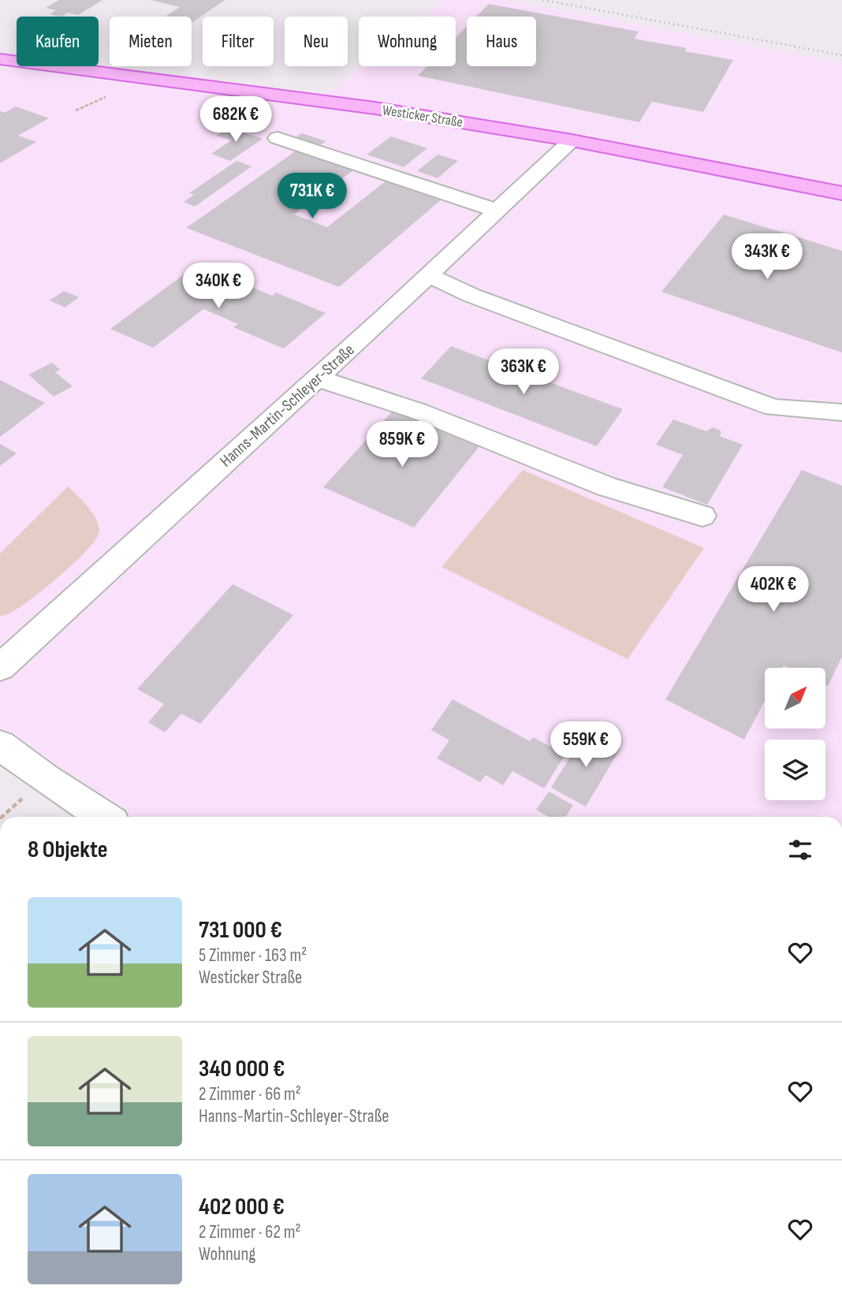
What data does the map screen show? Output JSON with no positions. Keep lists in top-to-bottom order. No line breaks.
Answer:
{"streets":{"main road":["Westicker Straße"],"street":["Hanns-Martin-Schleyer-Straße"]},"crossings":[["Westicker Straße","Hanns-Martin-Schleyer-Straße"]],"north":"top right","page":{"chip":["Kaufen","Mieten","Filter","Neu","Wohnung","Haus"],"price":["682K €","731K €","343K €","340K €","363K €","859K €","402K €","559K €"],"heading":"8 Objekte","list":[{"name":"731 000 €","note":"5 Zimmer · 163 m² · Westicker Straße"},{"name":"340 000 €","note":"2 Zimmer · 66 m² · Hanns-Martin-Schleyer-Straße"},{"name":"402 000 €","note":"2 Zimmer · 62 m² · Wohnung"}]}}
